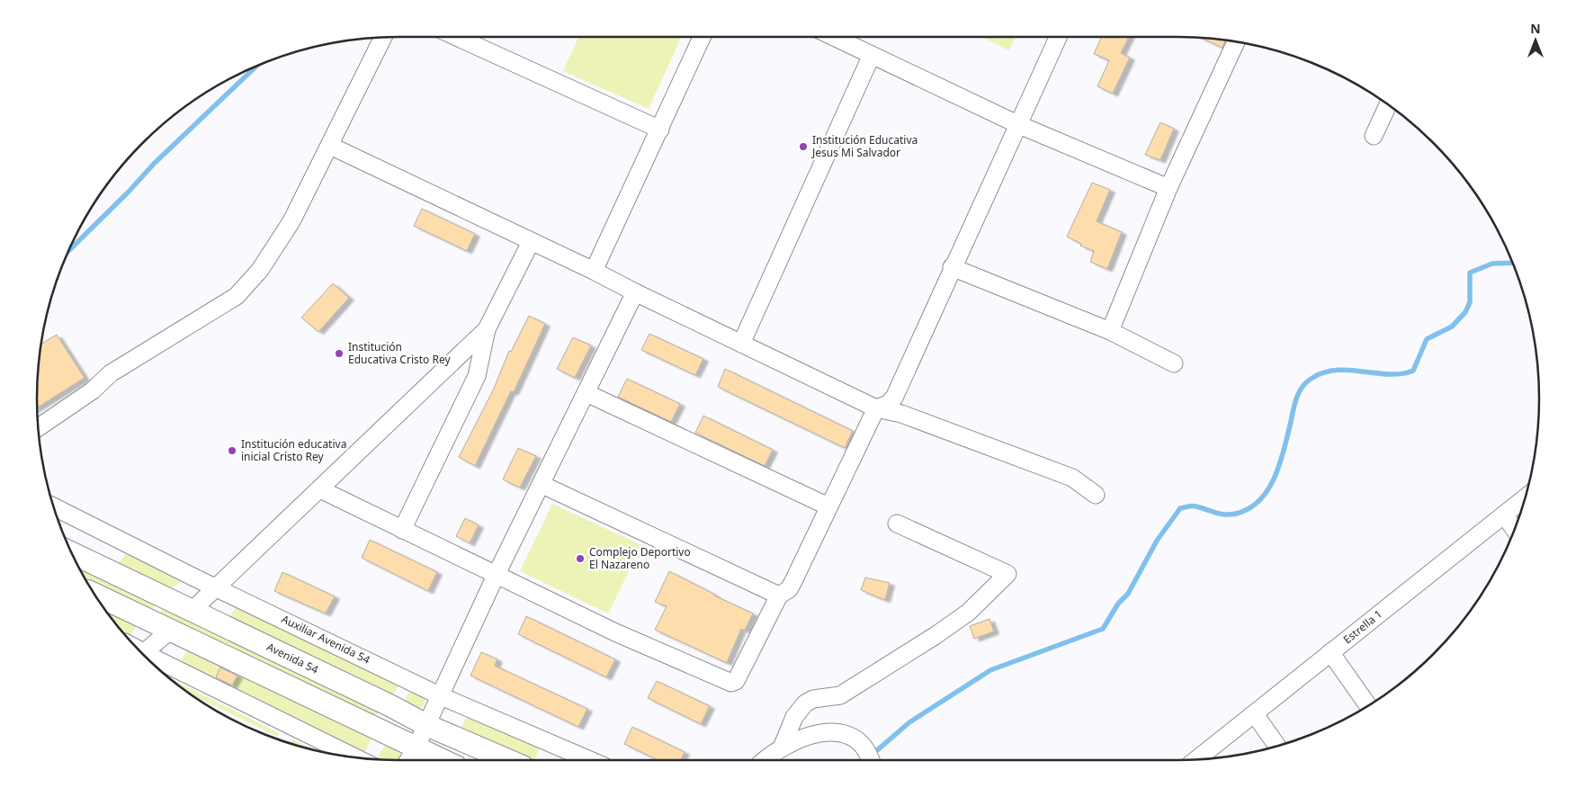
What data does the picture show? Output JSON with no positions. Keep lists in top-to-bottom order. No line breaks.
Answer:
{"streets":{"main road":["Avenida 54"],"street":["Estrella 1","Auxiliar Avenida 54"]},"places":["Institución Educativa Jesus Mi Salvador","Institución Educativa Cristo Rey","Institución educativa inicial Cristo Rey","Complejo Deportivo El Nazareno"],"north":"top"}
